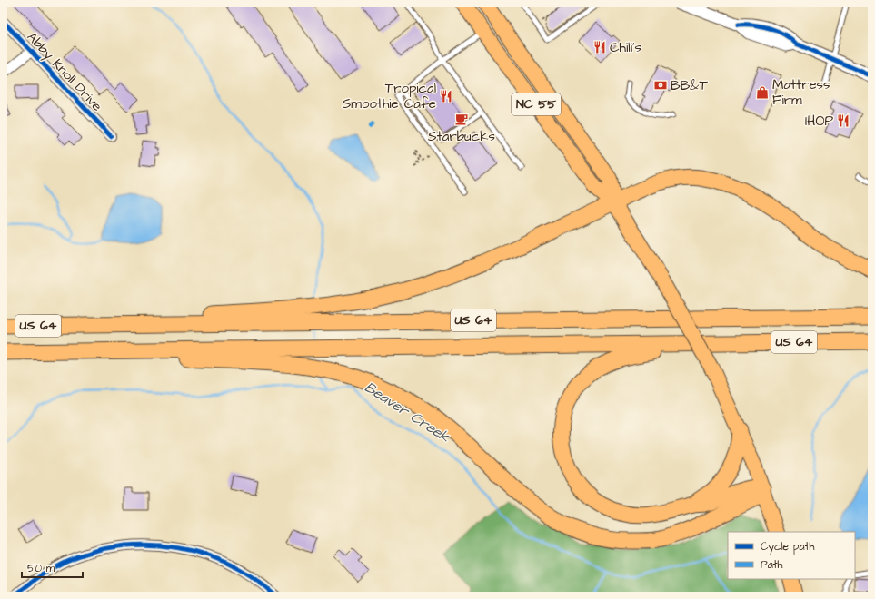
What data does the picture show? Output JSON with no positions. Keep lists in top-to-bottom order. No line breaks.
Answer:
{"streets":{"highway":["US 64"],"main road":["NC 55"],"street":["Abby Knoll Drive"]},"water":["Beaver Creek"],"places":{"restaurant":["Chili's","Tropical Smoothie Cafe","IHOP"],"bank":["BB&T"],"shop":["Mattress Firm"],"cafe":["Starbucks"]},"legend":["Cycle path","Path"],"scale_bar":"50 m"}
